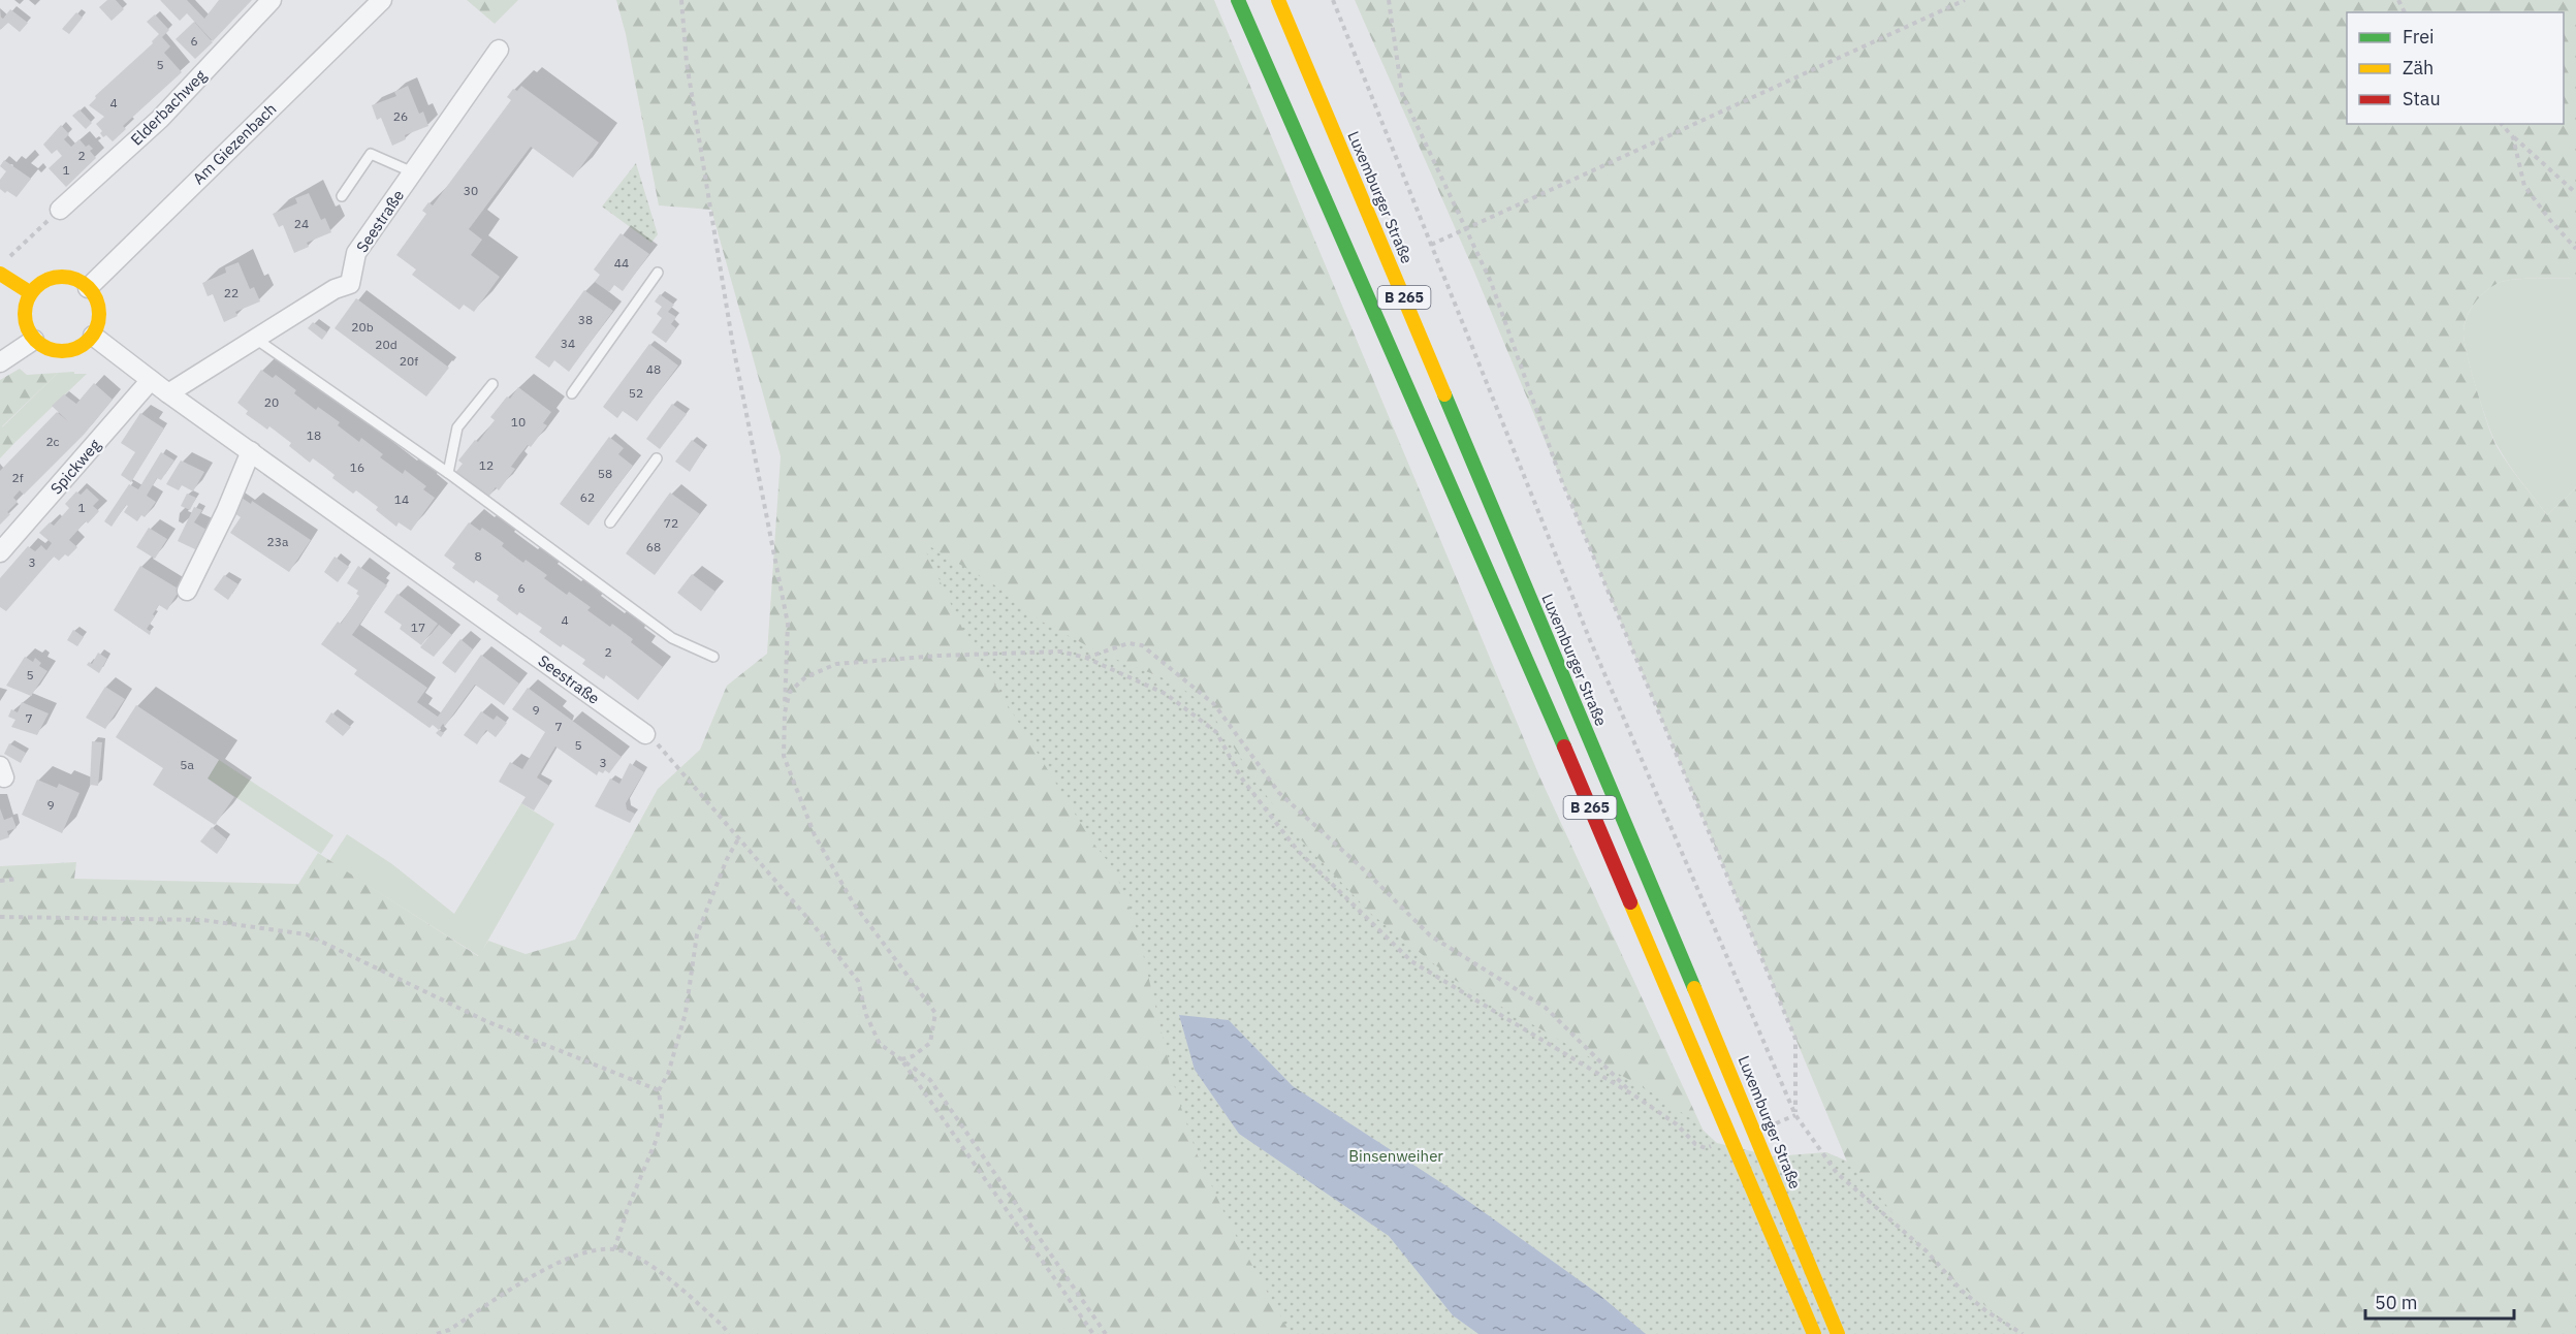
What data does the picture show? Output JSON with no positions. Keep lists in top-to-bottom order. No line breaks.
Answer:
{"streets":{"main road":["Luxemburger Straße","B 265"],"street":["Elderbachweg","Am Giezenbach","Seestraße","Spickweg"]},"crossings":[["Am Giezenbach","Seestraße"],["Seestraße","Spickweg"]],"parks":["Binsenweiher"],"house_numbers":["6","5","4","26","2","1","30","24","44","22","38","20b","34","20d","20f","48","52","20","10","18","2c","12","16","58","2f","62","14","1","72","23a","68","8","3","6","4","17","2","5","9","7","7","5","3","5a","9"],"legend":["Frei","Zäh","Stau"],"scale_bar":"50 m"}
